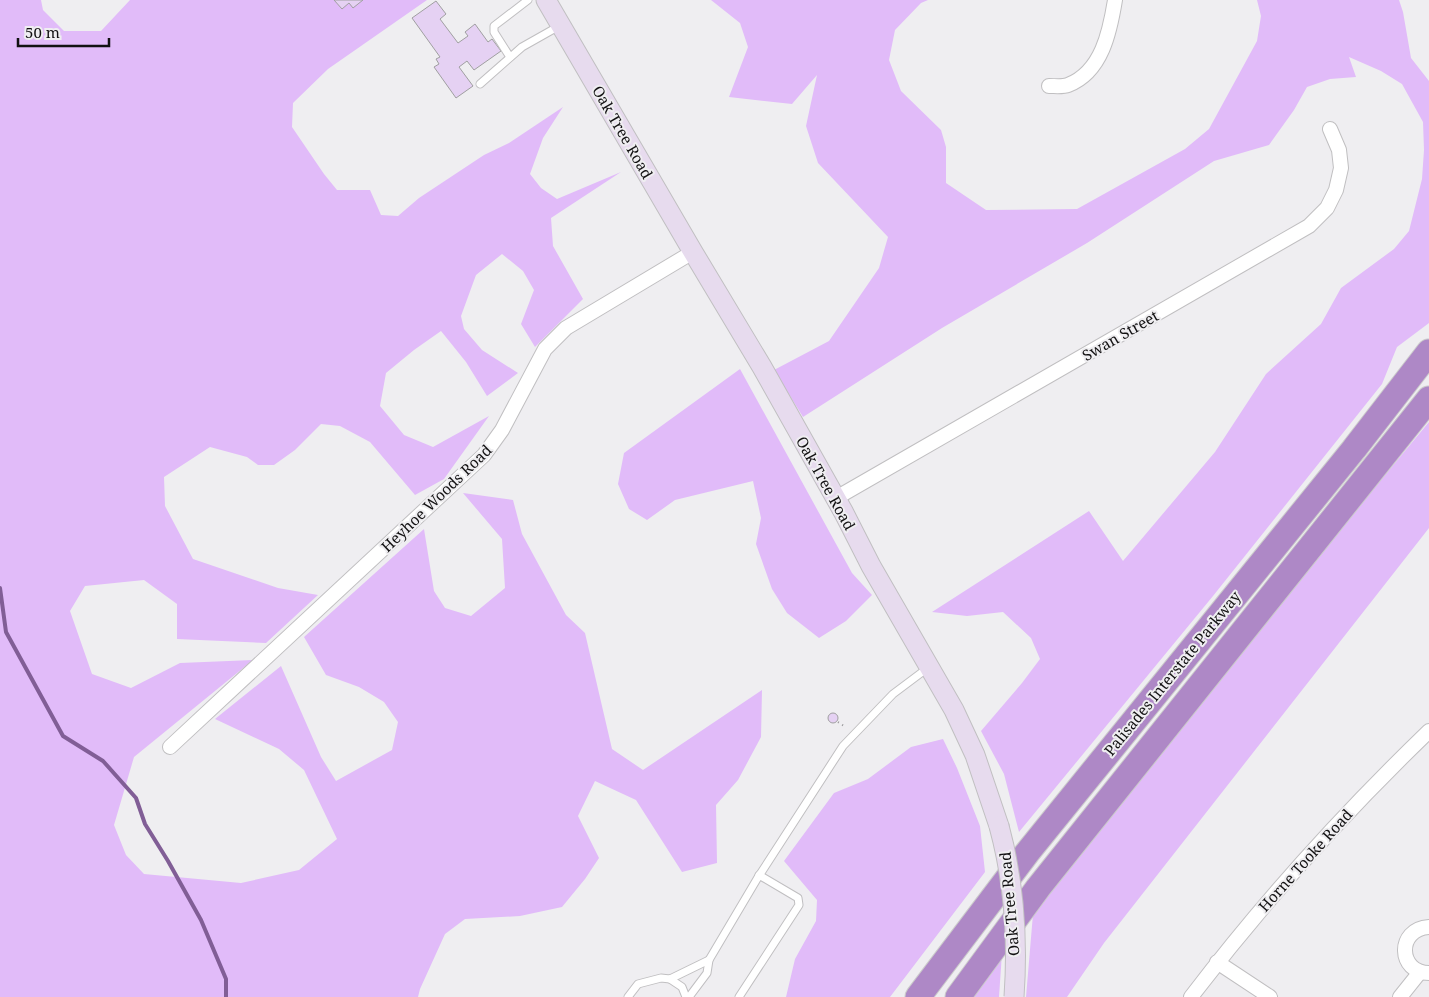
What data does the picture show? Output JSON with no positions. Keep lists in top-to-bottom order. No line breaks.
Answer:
{"streets":{"highway":["Palisades Interstate Parkway"],"street":["Oak Tree Road","Swan Street","Heyhoe Woods Road","Horne Tooke Road"]},"crossings":[["Oak Tree Road","Swan Street"],["Oak Tree Road","Heyhoe Woods Road"]],"scale_bar":"50 m"}
